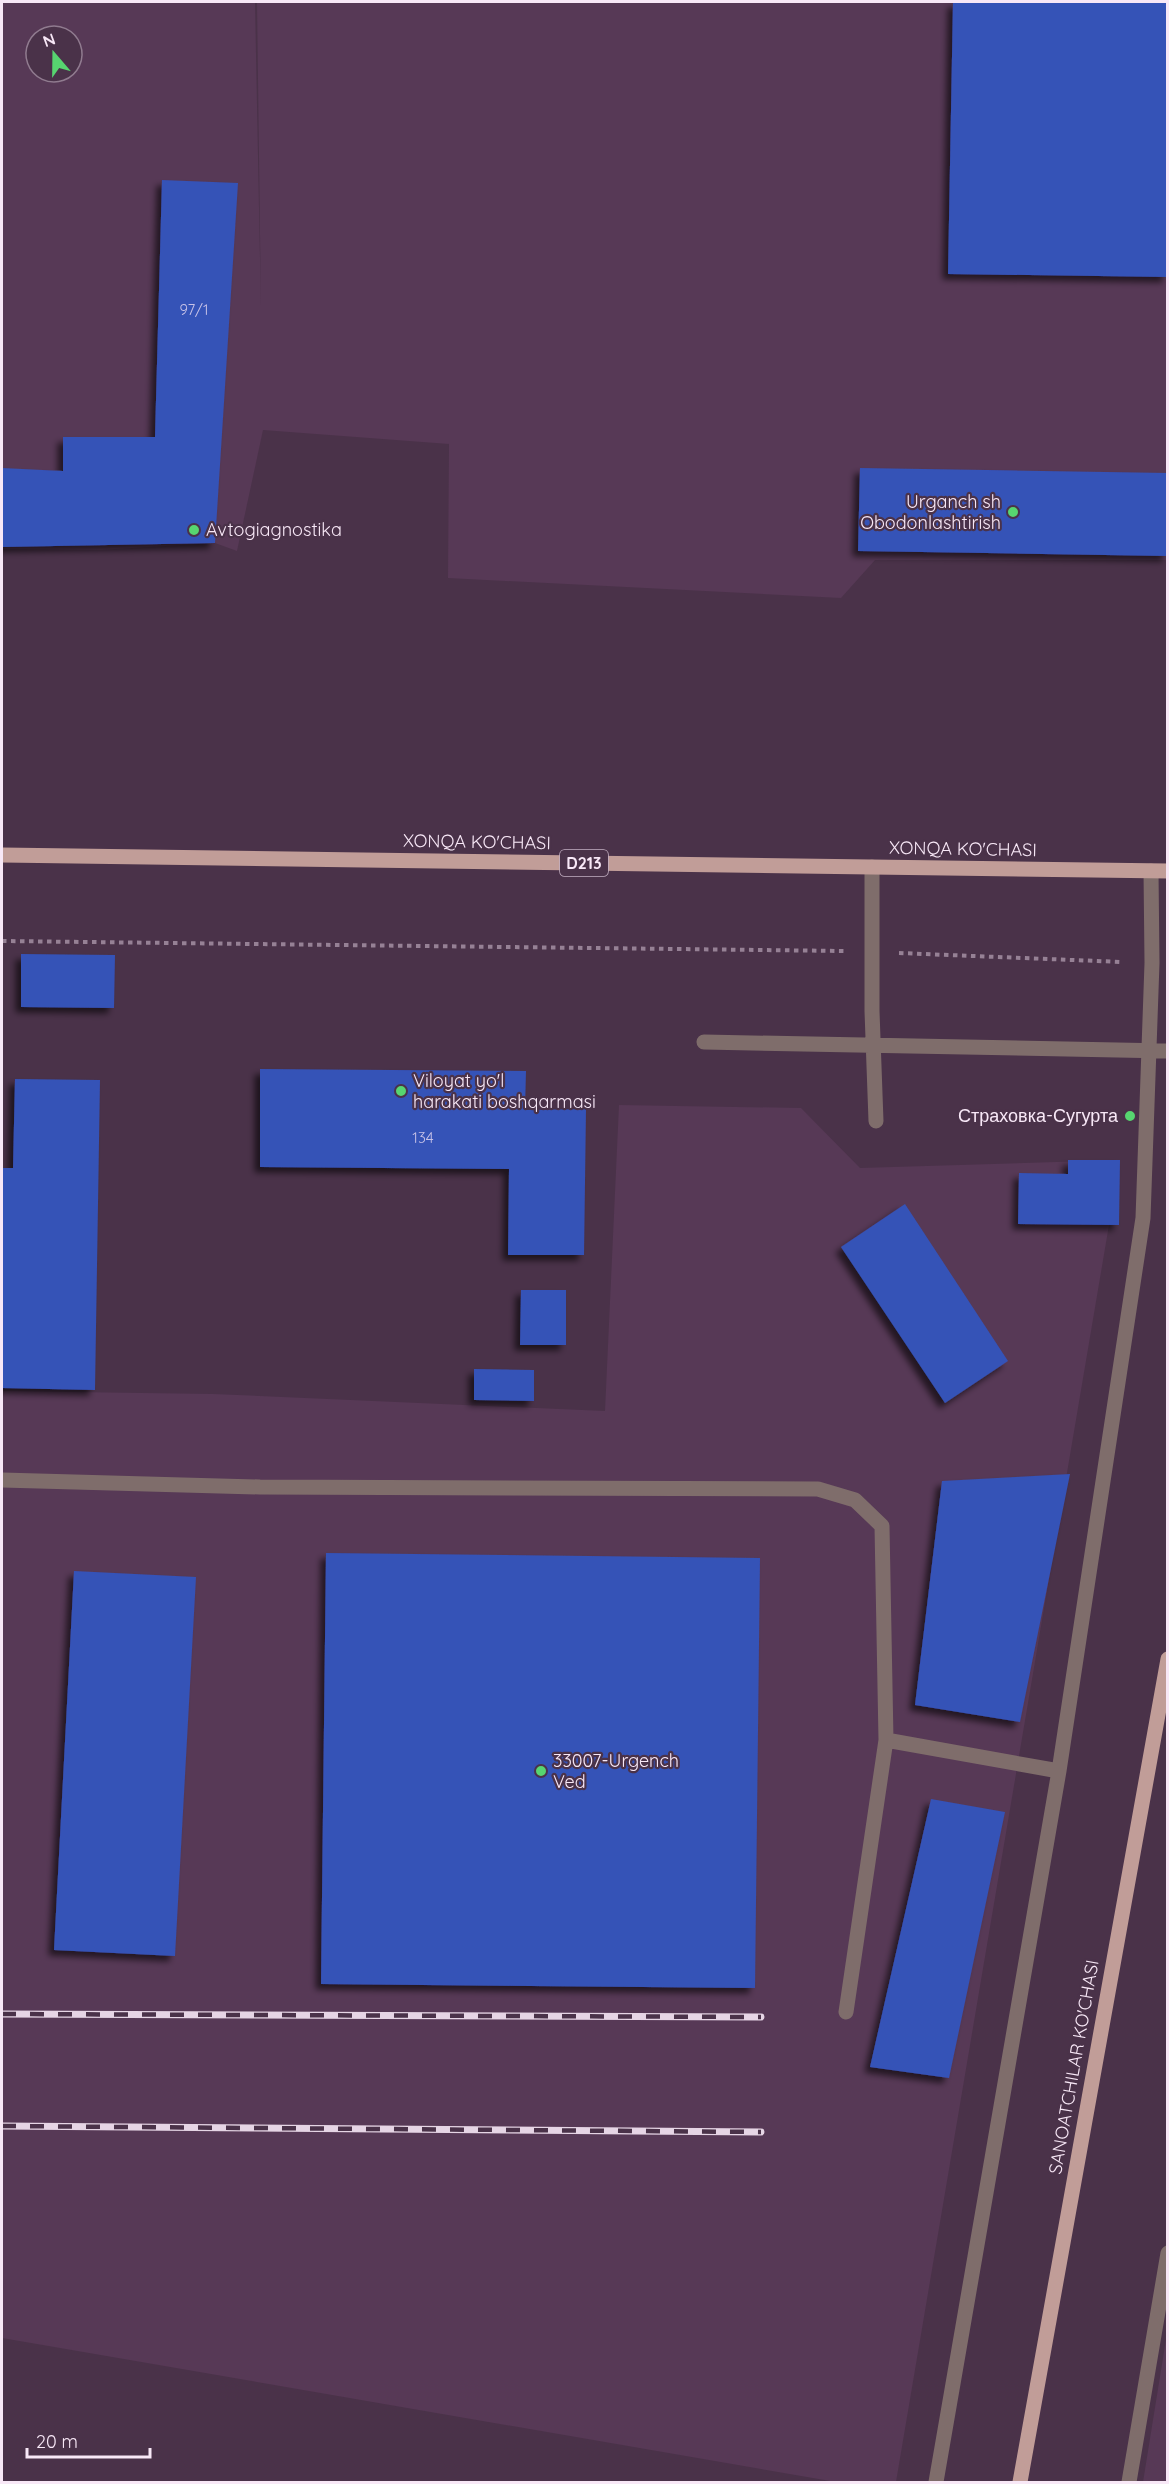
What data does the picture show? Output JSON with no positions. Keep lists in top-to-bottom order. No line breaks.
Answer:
{"streets":{"main road":["XONQA KO'CHASI","D213","SANOATCHILAR KO'CHASI"]},"places":["Urganch sh Obodonlashtirish","Avtogiagnostika","Viloyat yo'l harakati boshqarmasi","Страховка-Сугурта","33007-Urgench Ved"],"house_numbers":["97/1","134"],"scale_bar":"20 m","north":"top"}
